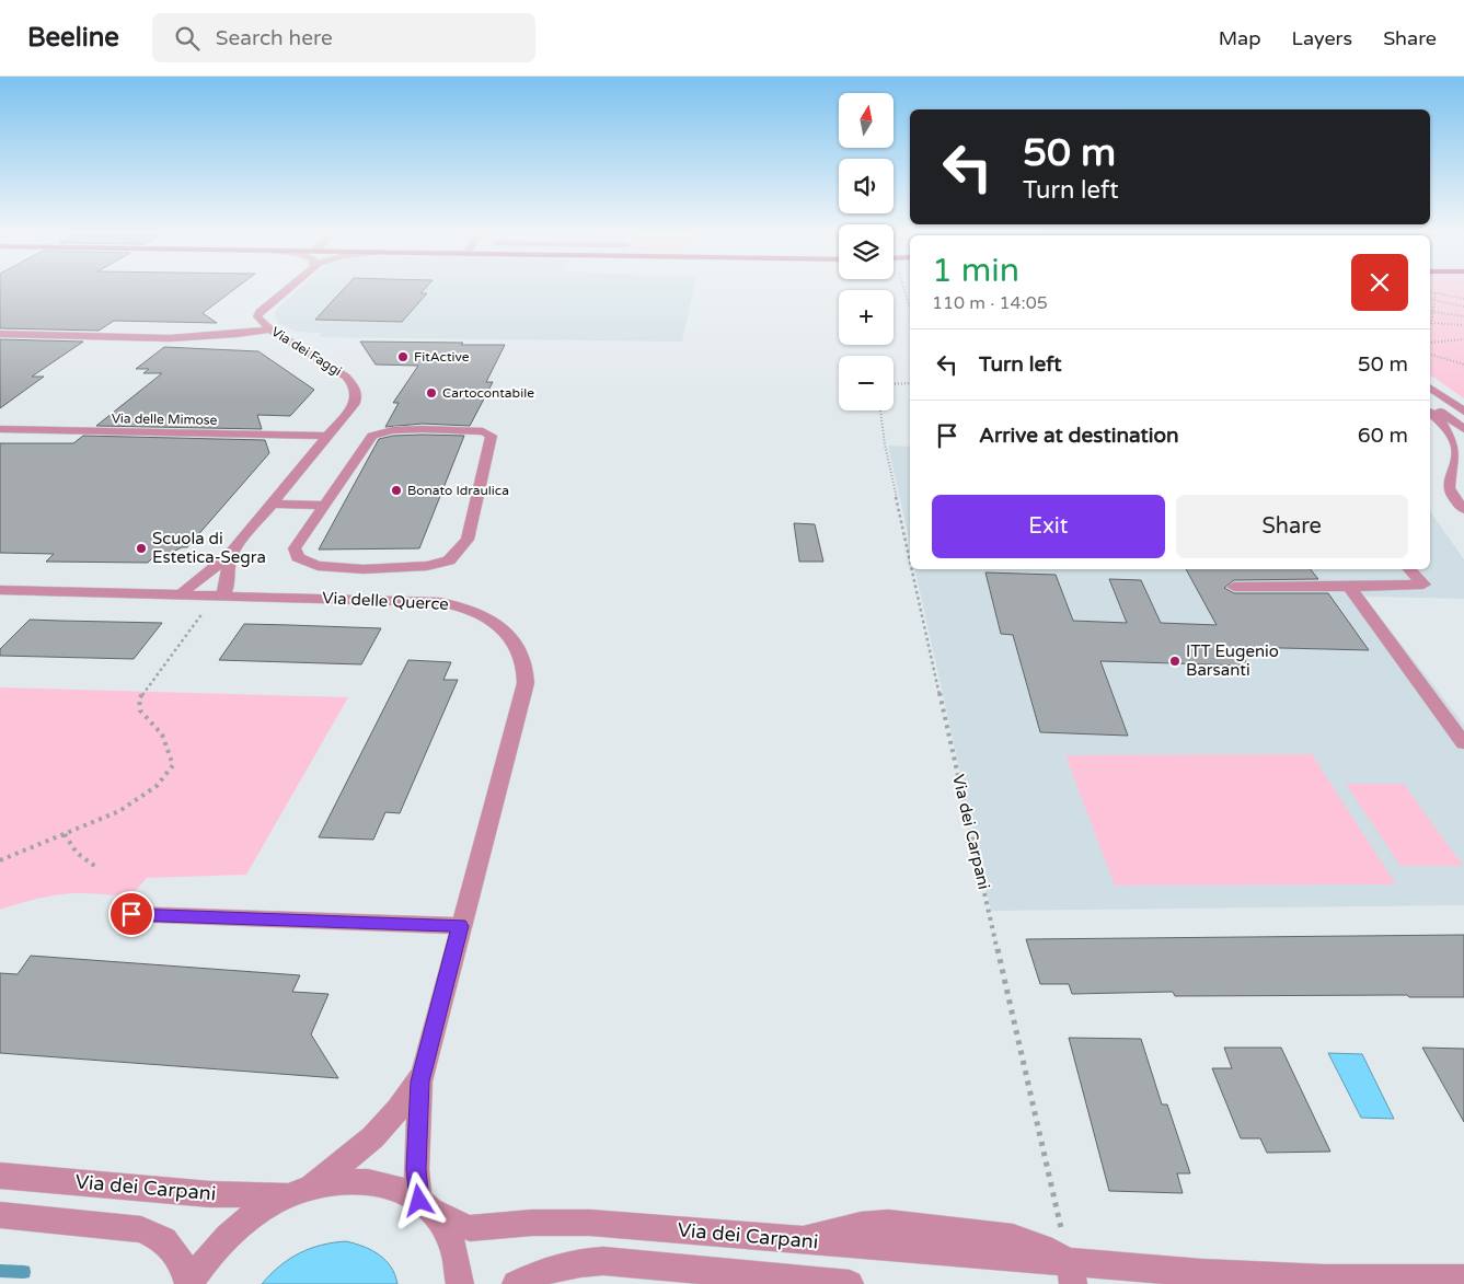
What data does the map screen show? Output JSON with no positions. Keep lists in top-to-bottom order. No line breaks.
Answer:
{"streets":{"street":["Via dei Faggi","Via delle Mimose","Via delle Querce","Via dei Carpani"]},"crossings":[["Via dei Faggi","Via delle Mimose"],["Via dei Faggi","Via delle Querce"],["Via delle Querce","Via dei Carpani"]],"places":["FitActive","Cartocontabile","Bonato Idraulica","Scuola di Estetica-Segra","ITT Eugenio Barsanti"],"north":"top","page":{"header":"Beeline","search":"Search here","nav":["Map","Layers","Share"],"map_buttons":["+","−"],"turn":["50 m","Turn left"],"heading":["1 min","110 m · 14:05"],"list":[{"name":"Turn left","value":"50 m"},{"name":"Arrive at destination","value":"60 m"}],"buttons":["Exit","Share"]}}
